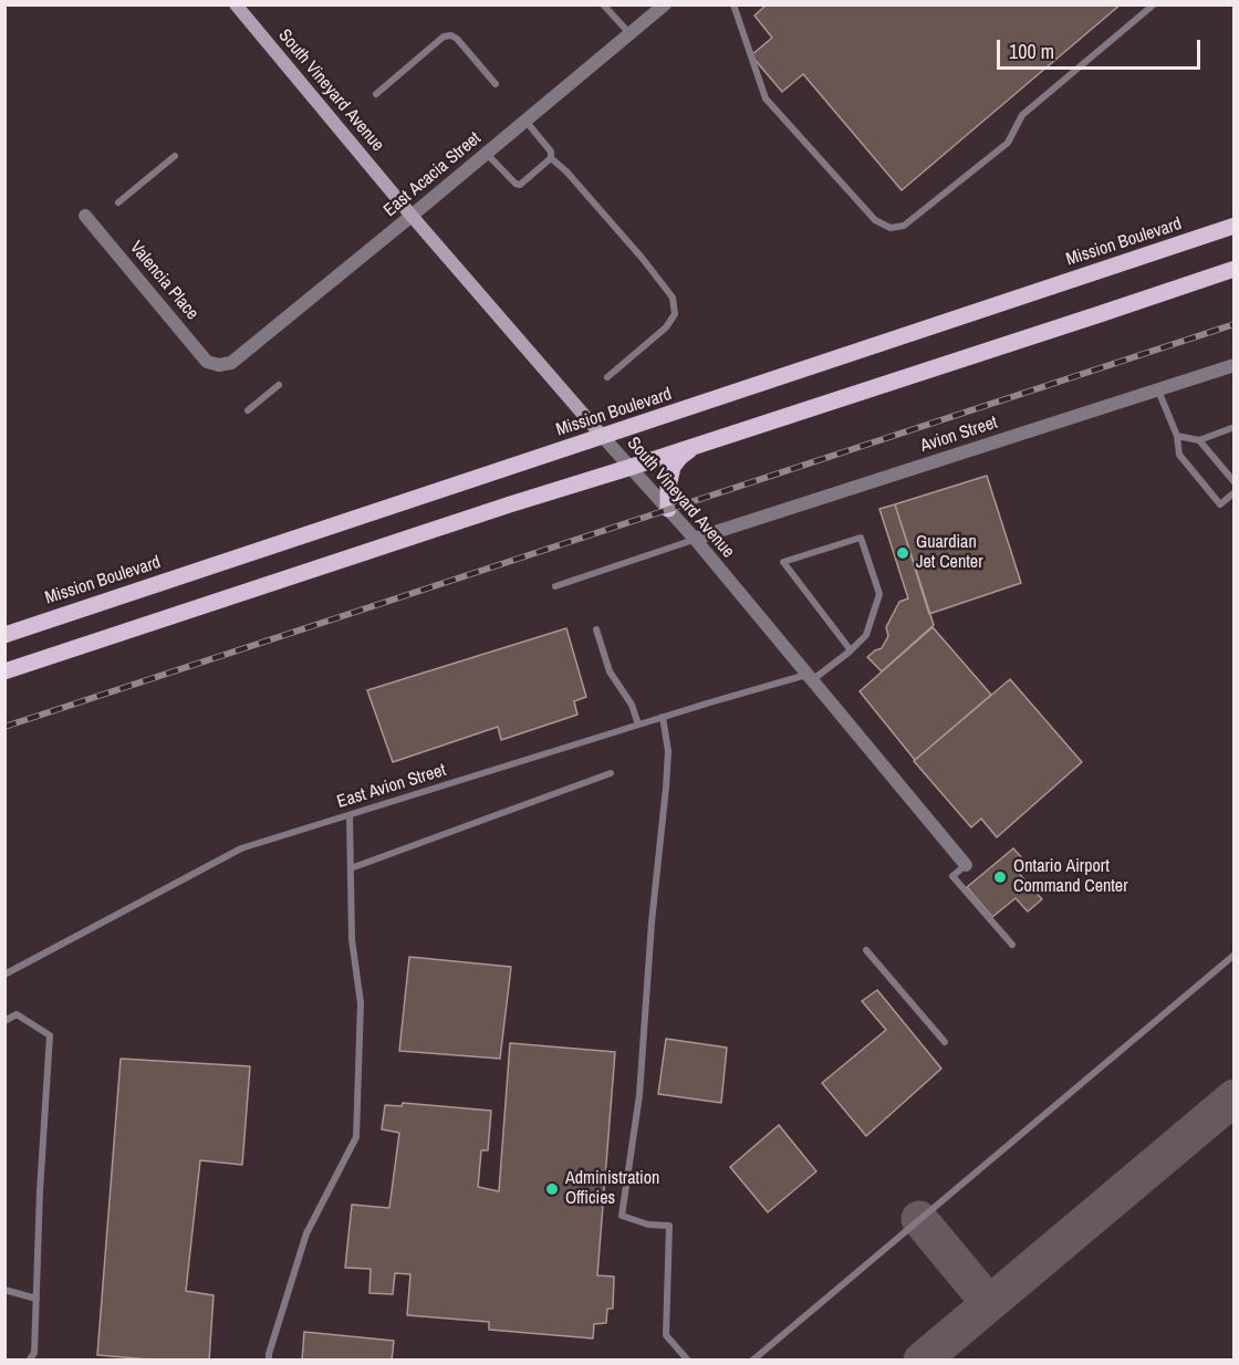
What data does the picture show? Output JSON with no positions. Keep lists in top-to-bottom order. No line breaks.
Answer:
{"streets":{"main road":["South Vineyard Avenue","Mission Boulevard"],"street":["East Acacia Street","Valencia Place","Avion Street"],"lane":["East Avion Street"]},"crossings":[["South Vineyard Avenue","East Acacia Street"],["South Vineyard Avenue","Mission Boulevard"],["South Vineyard Avenue","Avion Street"],["South Vineyard Avenue","East Avion Street"],["East Acacia Street","Valencia Place"]],"places":["Guardian Jet Center","Ontario Airport Command Center","Administration Officies"],"scale_bar":"100 m"}
